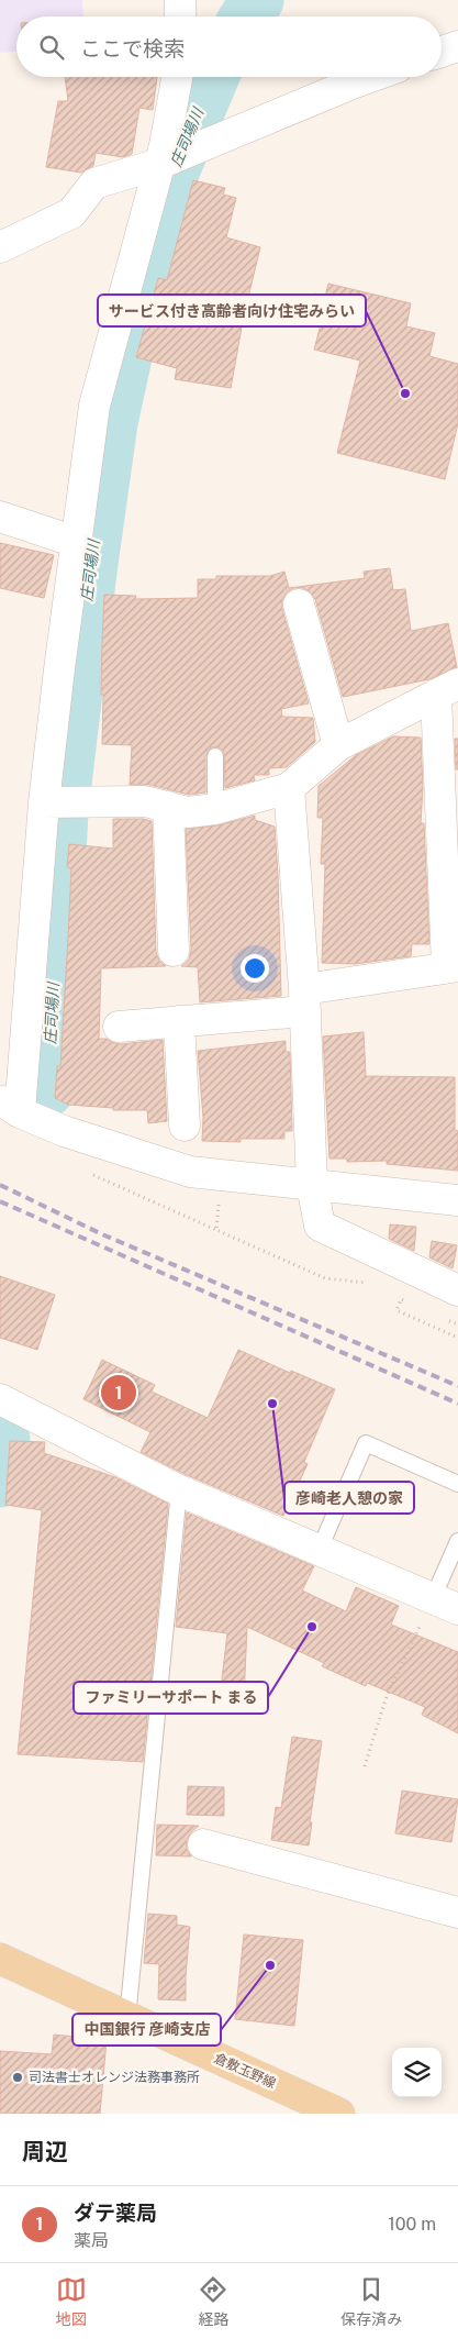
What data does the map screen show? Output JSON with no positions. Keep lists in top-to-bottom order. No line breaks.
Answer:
{"streets":{"main road":["倉敷玉野線"]},"water":["庄司場川"],"places":["サービス付き高齢者向け住宅みらい","彦崎老人憩の家","ファミリーサポート まる","中国銀行 彦崎支店","司法書士オレンジ法務事務所"],"page":{"search":"ここで検索","pins":"1","heading":"周辺","list":[{"mark":"1","name":"ダテ薬局","note":"薬局","value":"100 m"}],"nav":["地図","経路","保存済み"]}}
